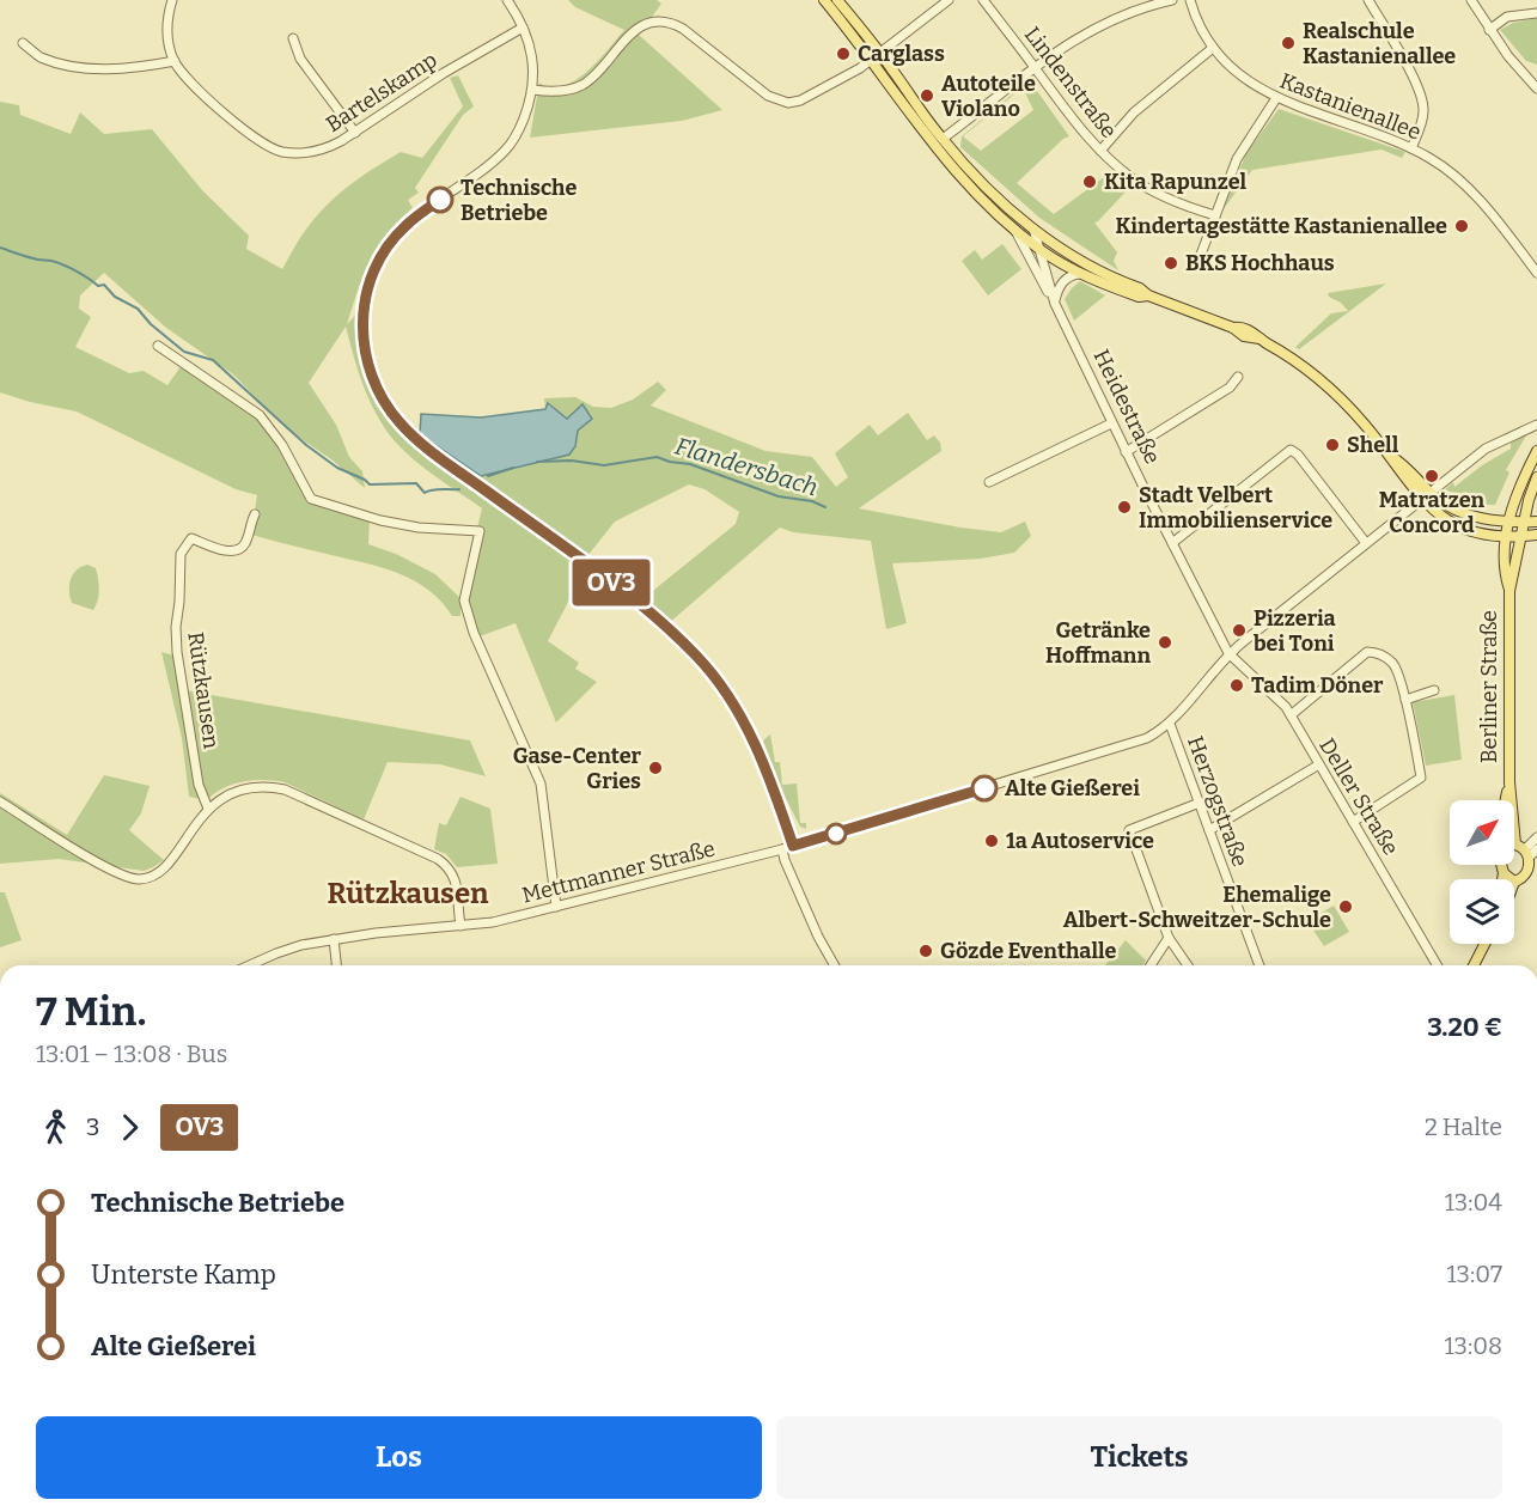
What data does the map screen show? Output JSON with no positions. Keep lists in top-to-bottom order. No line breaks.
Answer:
{"streets":{"main road":["Berliner Straße"],"street":["Lindenstraße","Bartelskamp","Kastanienallee","Heidestraße","Rützkausen","Deller Straße","Herzogstraße","Mettmanner Straße"]},"crossings":[["Heidestraße","Deller Straße"],["Heidestraße","Mettmanner Straße"],["Deller Straße","Mettmanner Straße"],["Herzogstraße","Mettmanner Straße"]],"districts":["Rützkausen"],"water":["Flandersbach"],"places":["Realschule Kastanienallee","Carglass","Autoteile Violano","Kita Rapunzel","Technische Betriebe","Kindertagestätte Kastanienallee","BKS Hochhaus","Shell","Matratzen Concord","Stadt Velbert Immobilienservice","Pizzeria bei Toni","Getränke Hoffmann","Tadim Döner","Gase-Center Gries","Alte Gießerei","1a Autoservice","Ehemalige Albert-Schweitzer-Schule","Gözde Eventhalle"],"lines":["bus line OV3"],"north":"top right","page":{"on_map":"OV3","heading":["7 Min.","13:01 – 13:08 · Bus","3.20 €"],"legs":["3","OV3","2 Halte"],"list":[{"name":"Technische Betriebe","value":"13:04"},{"name":"Unterste Kamp","value":"13:07"},{"name":"Alte Gießerei","value":"13:08"}],"buttons":["Los","Tickets"]}}
